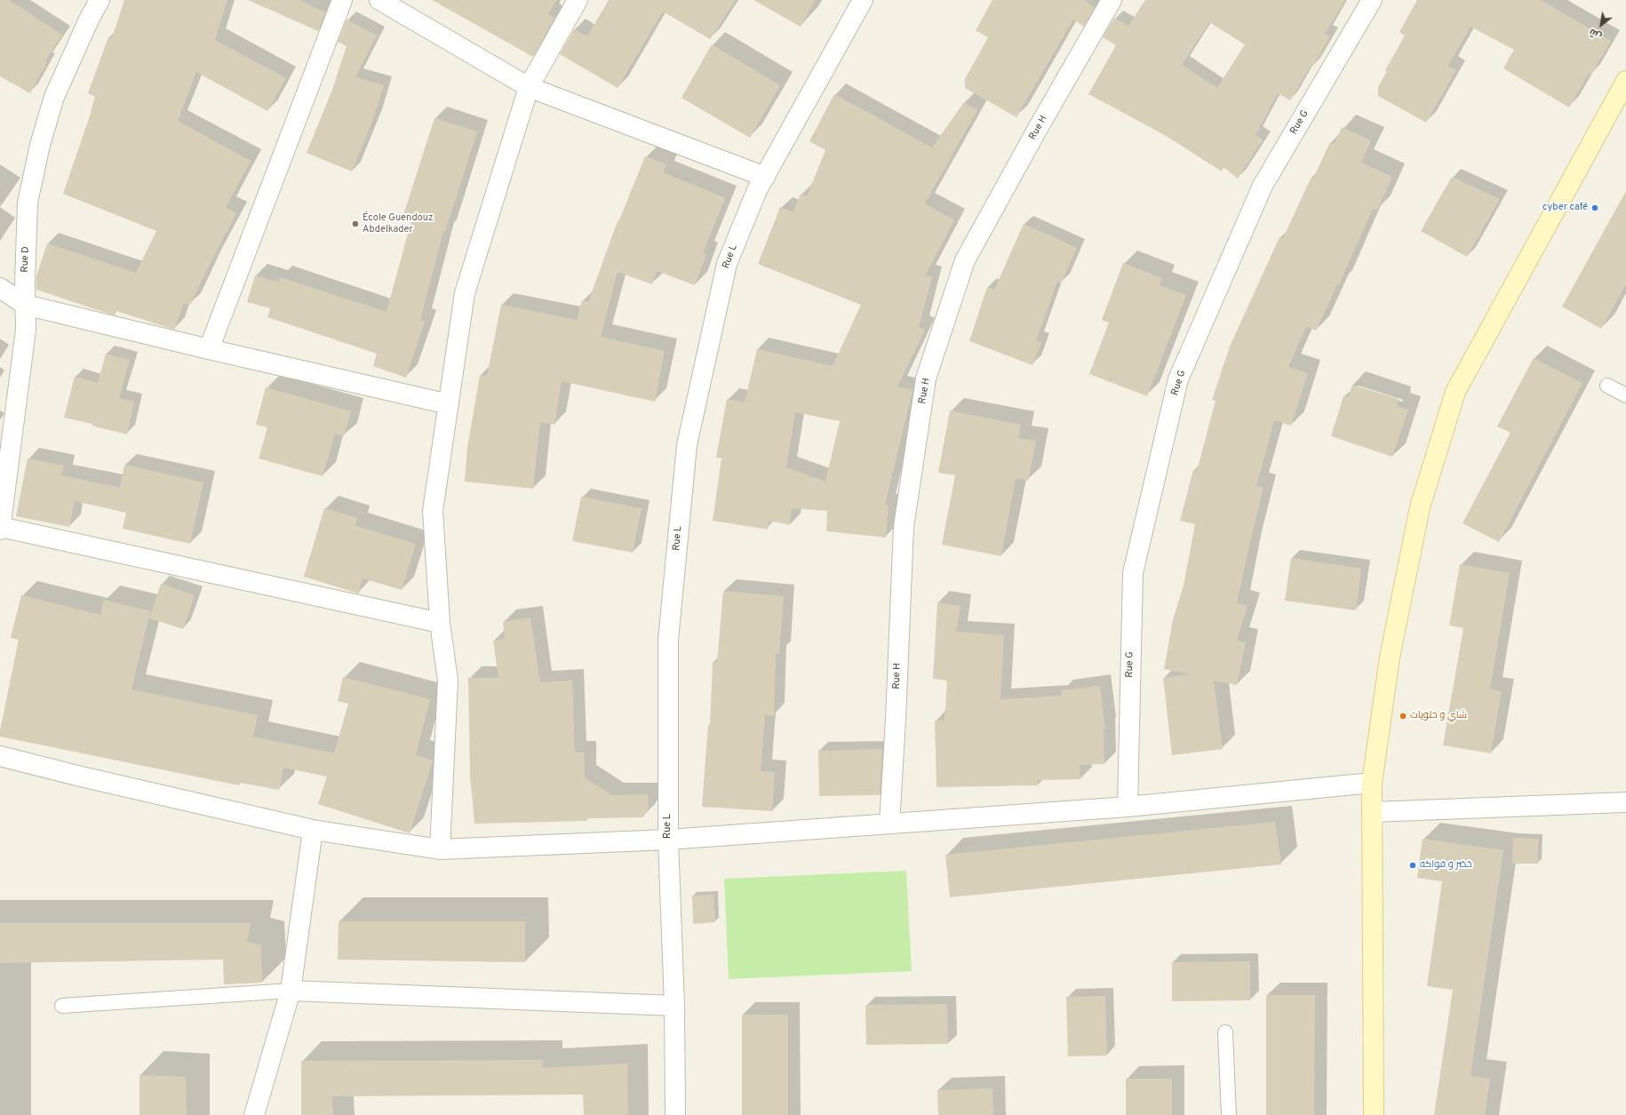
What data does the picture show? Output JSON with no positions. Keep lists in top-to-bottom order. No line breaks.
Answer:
{"streets":{"street":["Rue G","Rue H","Rue L","Rue D"]},"places":["cyber café","École Guendouz Abdelkader","شاي و حلويات","خضر و فواكه"],"north":"bottom left"}
